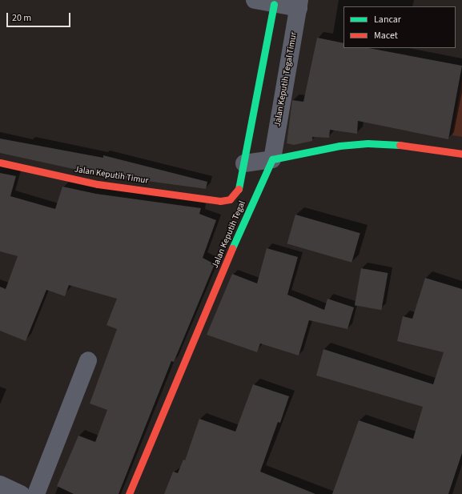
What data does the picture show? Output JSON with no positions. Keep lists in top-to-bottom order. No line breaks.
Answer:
{"streets":{"main road":["Jalan Keputih Timur","Jalan Keputih Tegal"],"street":["Jalan Keputih Tegal Timur"]},"crossings":[["Jalan Keputih Tegal Timur","Jalan Keputih Tegal"]],"legend":["Lancar","Macet"],"scale_bar":"20 m"}
